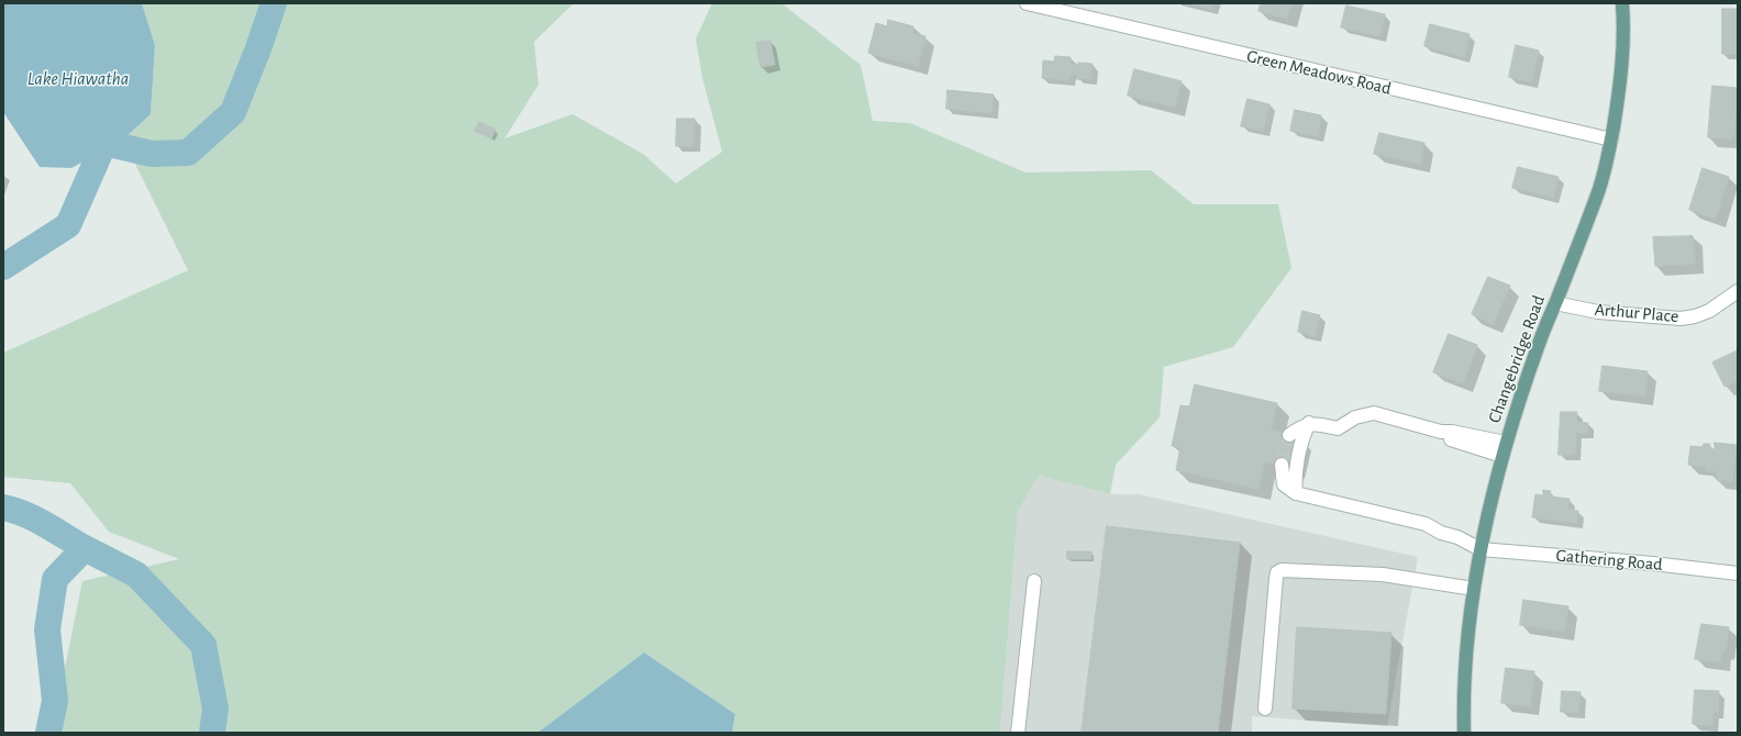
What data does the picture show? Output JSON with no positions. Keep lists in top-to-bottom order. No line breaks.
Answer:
{"streets":{"main road":["Changebridge Road"],"street":["Green Meadows Road","Arthur Place","Gathering Road"]},"crossings":[["Green Meadows Road","Changebridge Road"],["Arthur Place","Changebridge Road"],["Changebridge Road","Gathering Road"]],"water":["Lake Hiawatha"]}
